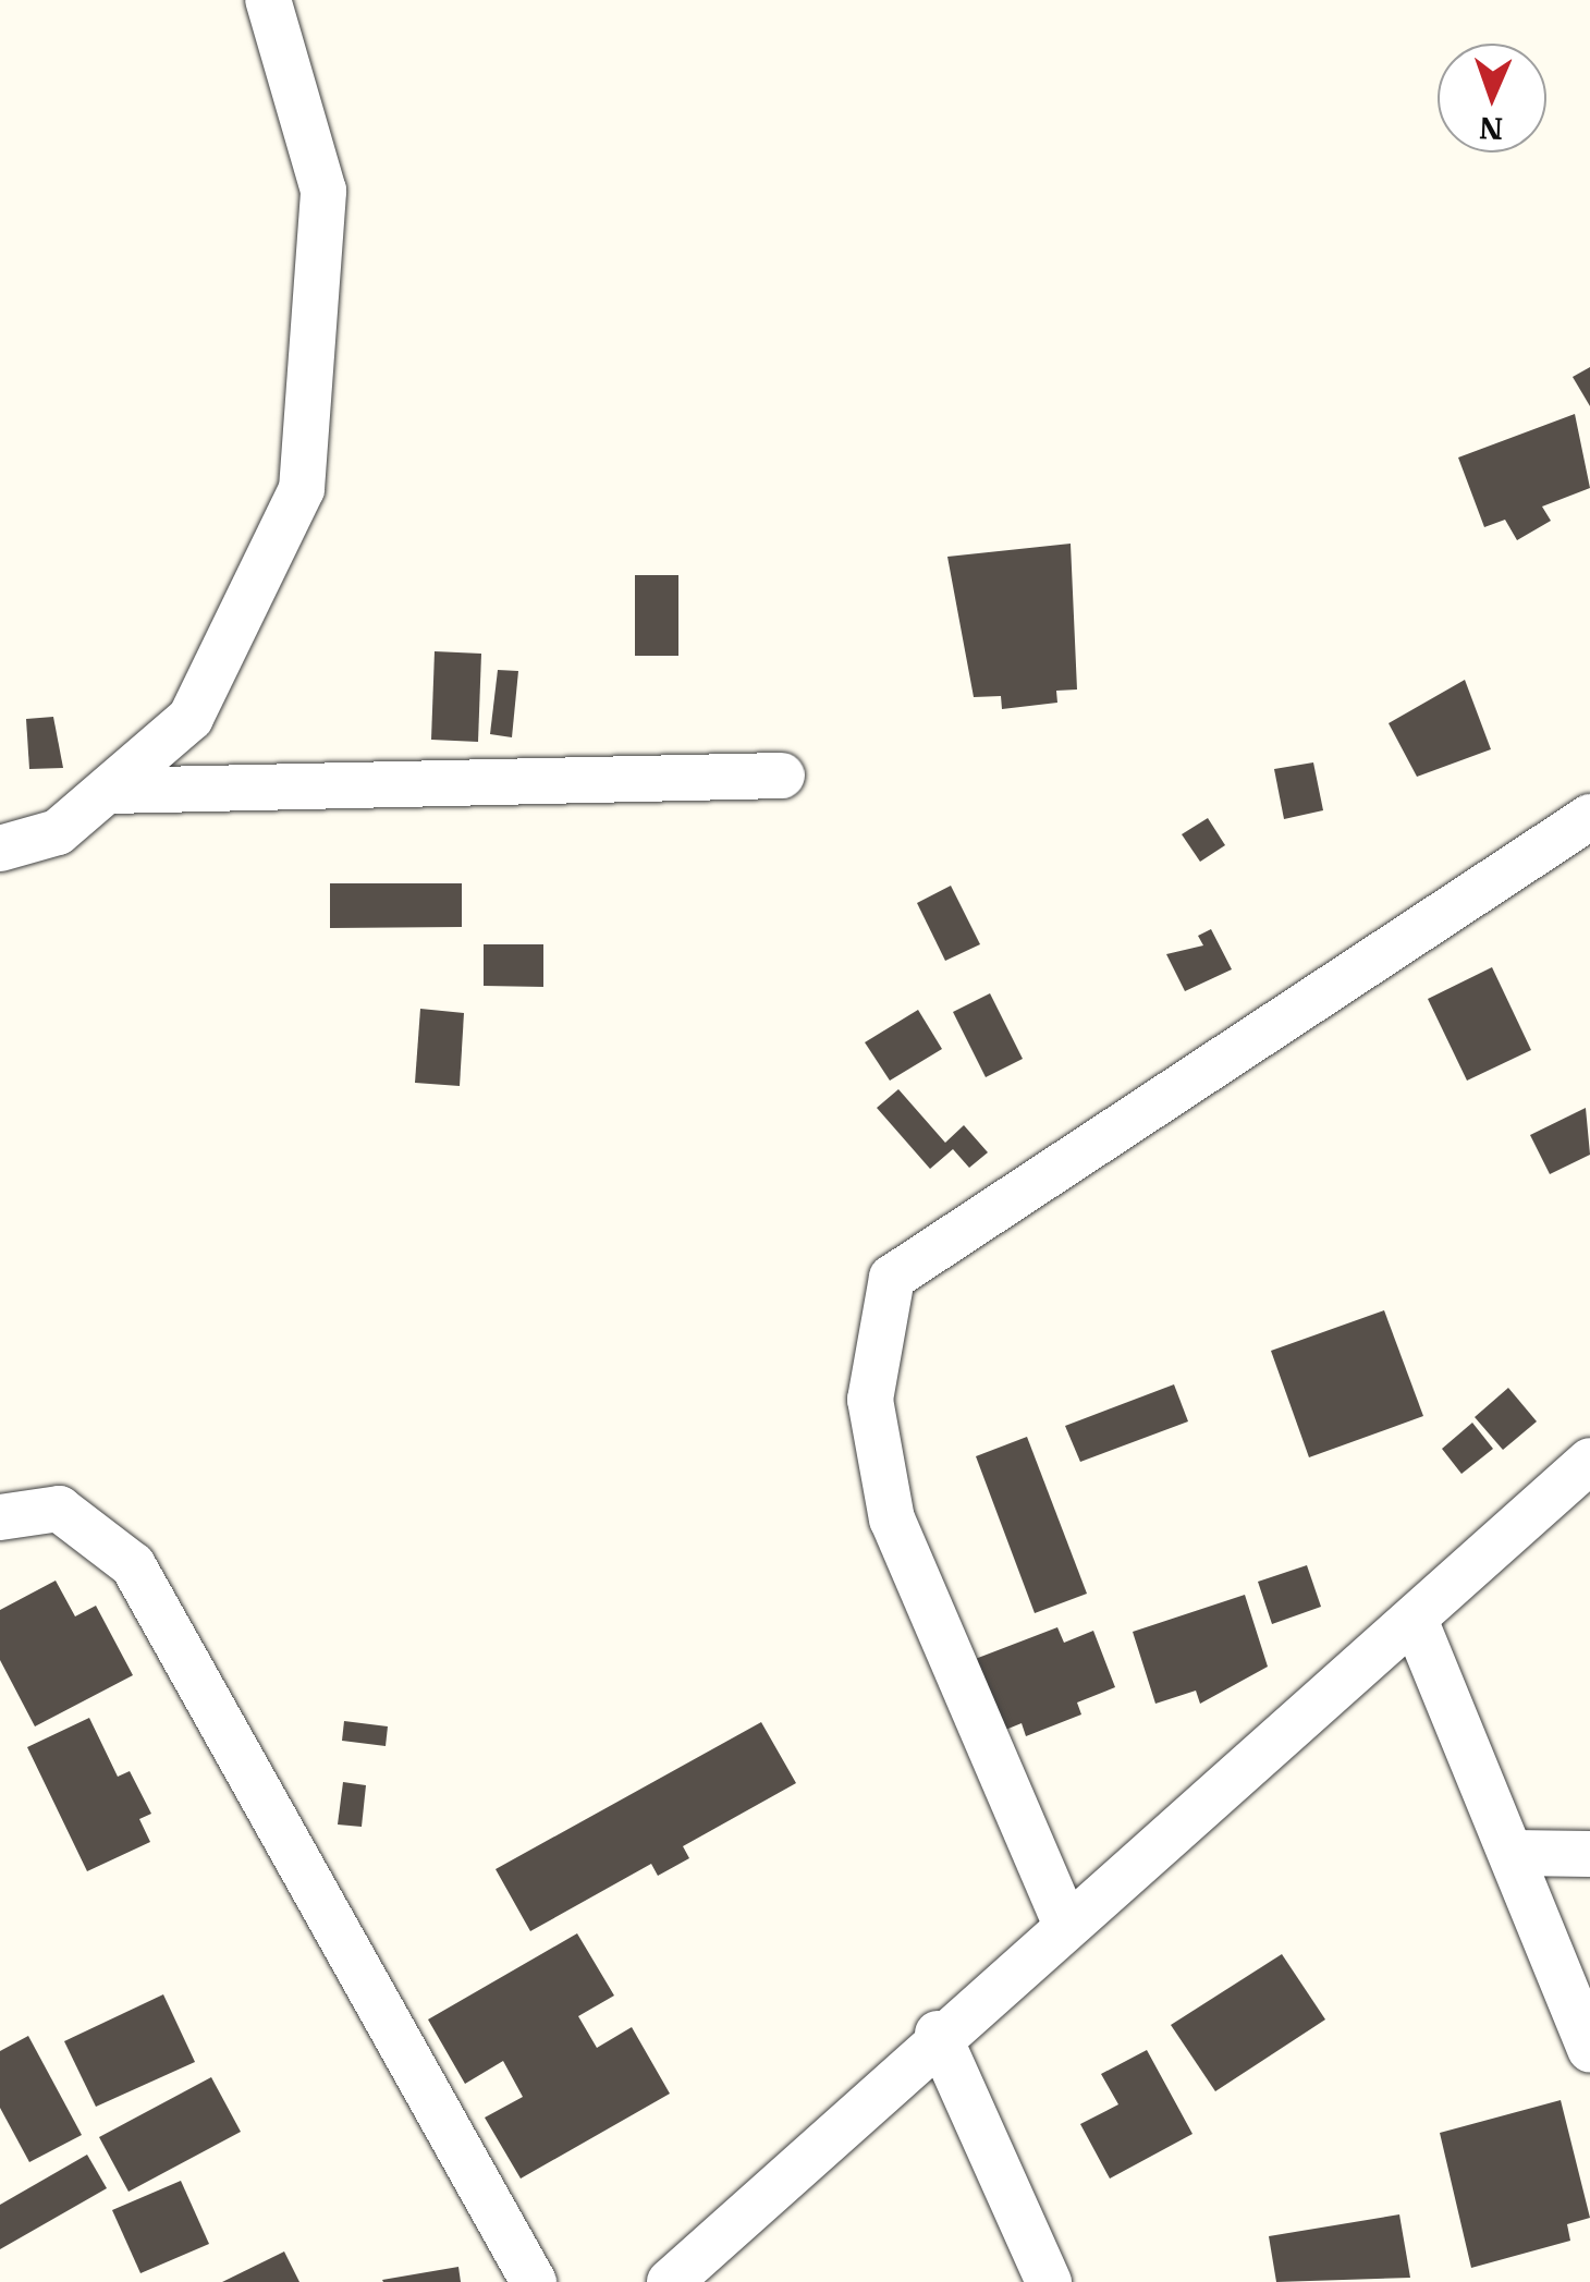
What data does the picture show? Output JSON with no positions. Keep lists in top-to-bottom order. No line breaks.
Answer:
{"north":"bottom"}
